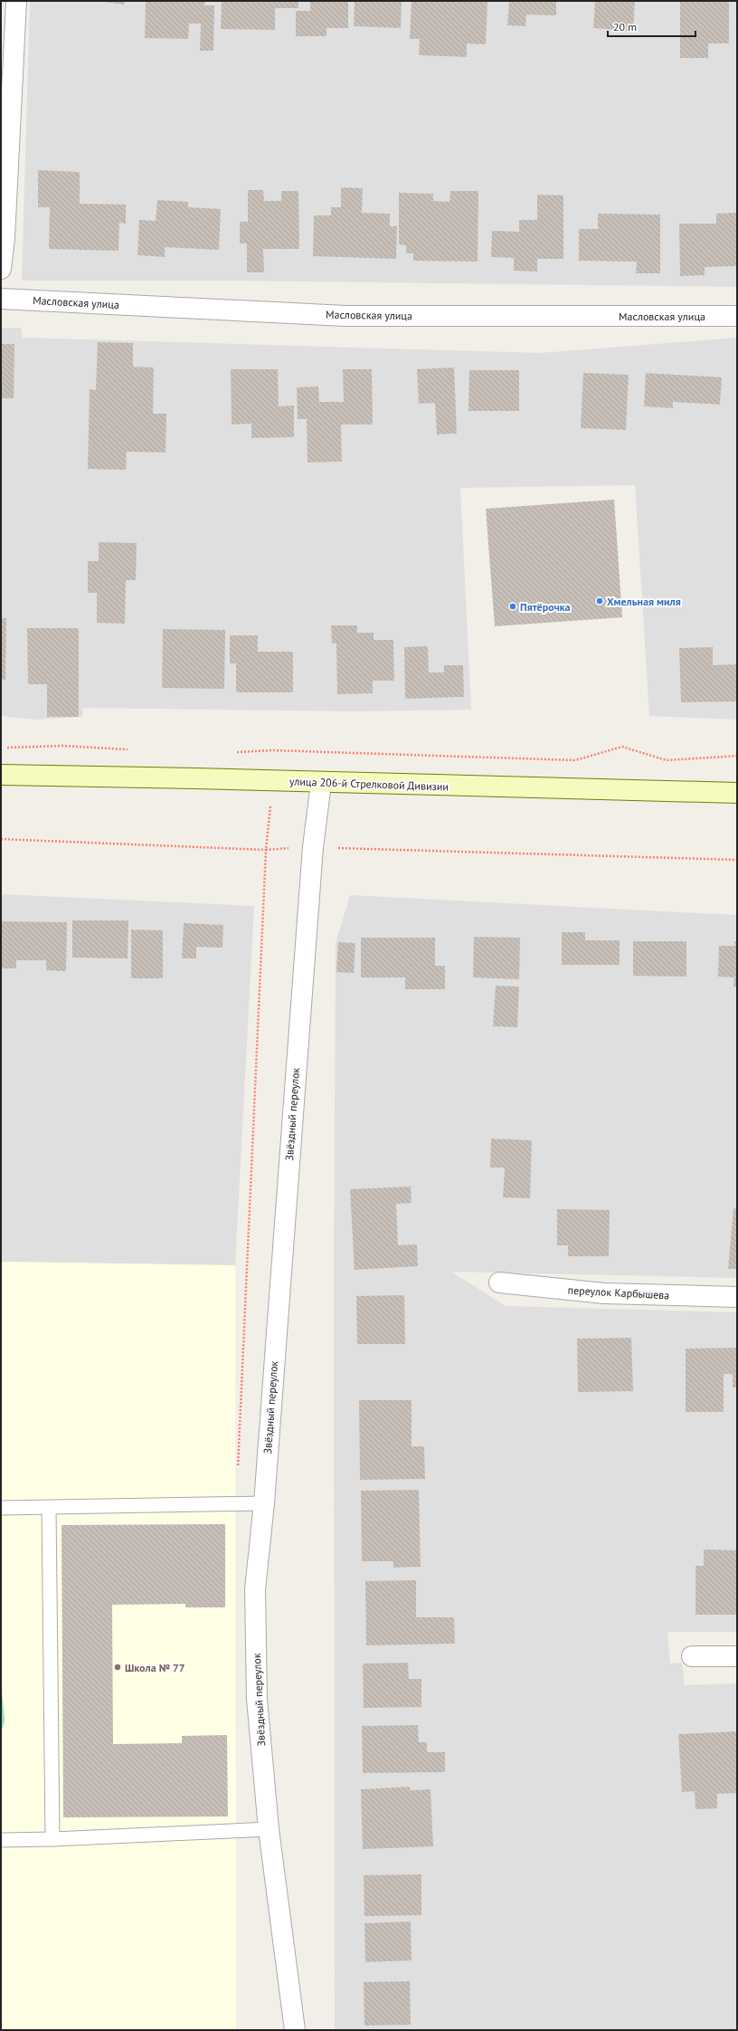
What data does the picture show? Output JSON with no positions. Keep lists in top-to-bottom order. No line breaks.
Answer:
{"streets":{"main road":["улица 206-й Стрелковой Дивизии"],"street":["Масловская улица","Звёздный переулок","переулок Карбышева"]},"crossings":[["улица 206-й Стрелковой Дивизии","Звёздный переулок"]],"places":["Хмельная миля","Пятёрочка","Школа № 77"],"scale_bar":"20 m"}
